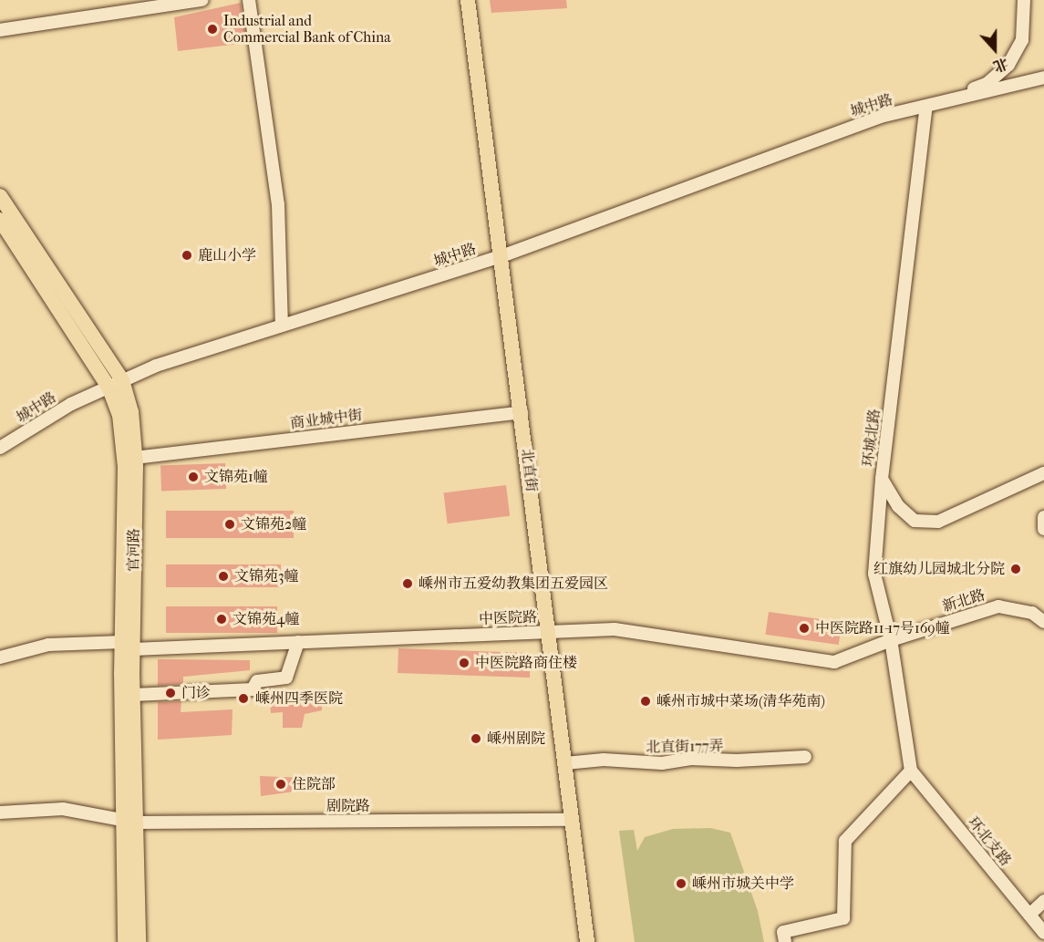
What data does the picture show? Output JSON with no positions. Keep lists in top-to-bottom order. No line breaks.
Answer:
{"streets":{"main road":["北直街","官河路"],"street":["城中路","商业城中街","环城北路","新北路","中医院路","北直街177弄","剧院路","环北支路"]},"crossings":[["城中路","环城北路"],["城中路","北直街"],["城中路","官河路"],["商业城中街","北直街"],["商业城中街","官河路"],["环城北路","新北路"],["环城北路","中医院路"],["环城北路","环北支路"],["北直街","中医院路"],["北直街","北直街177弄"],["北直街","剧院路"],["官河路","中医院路"],["官河路","剧院路"],["新北路","中医院路"]],"places":["Industrial and Commercial Bank of China","鹿山小学","文锦苑1幢","文锦苑2幢","红旗幼儿园城北分院","文锦苑3幢","嵊州市五爱幼教集团五爱园区","文锦苑4幢","中医院路11-17号169幢","中医院路商住楼","门诊","嵊州四季医院","嵊州市城中菜场(清华苑南)","嵊州剧院","住院部","嵊州市城关中学"],"north":"bottom"}
